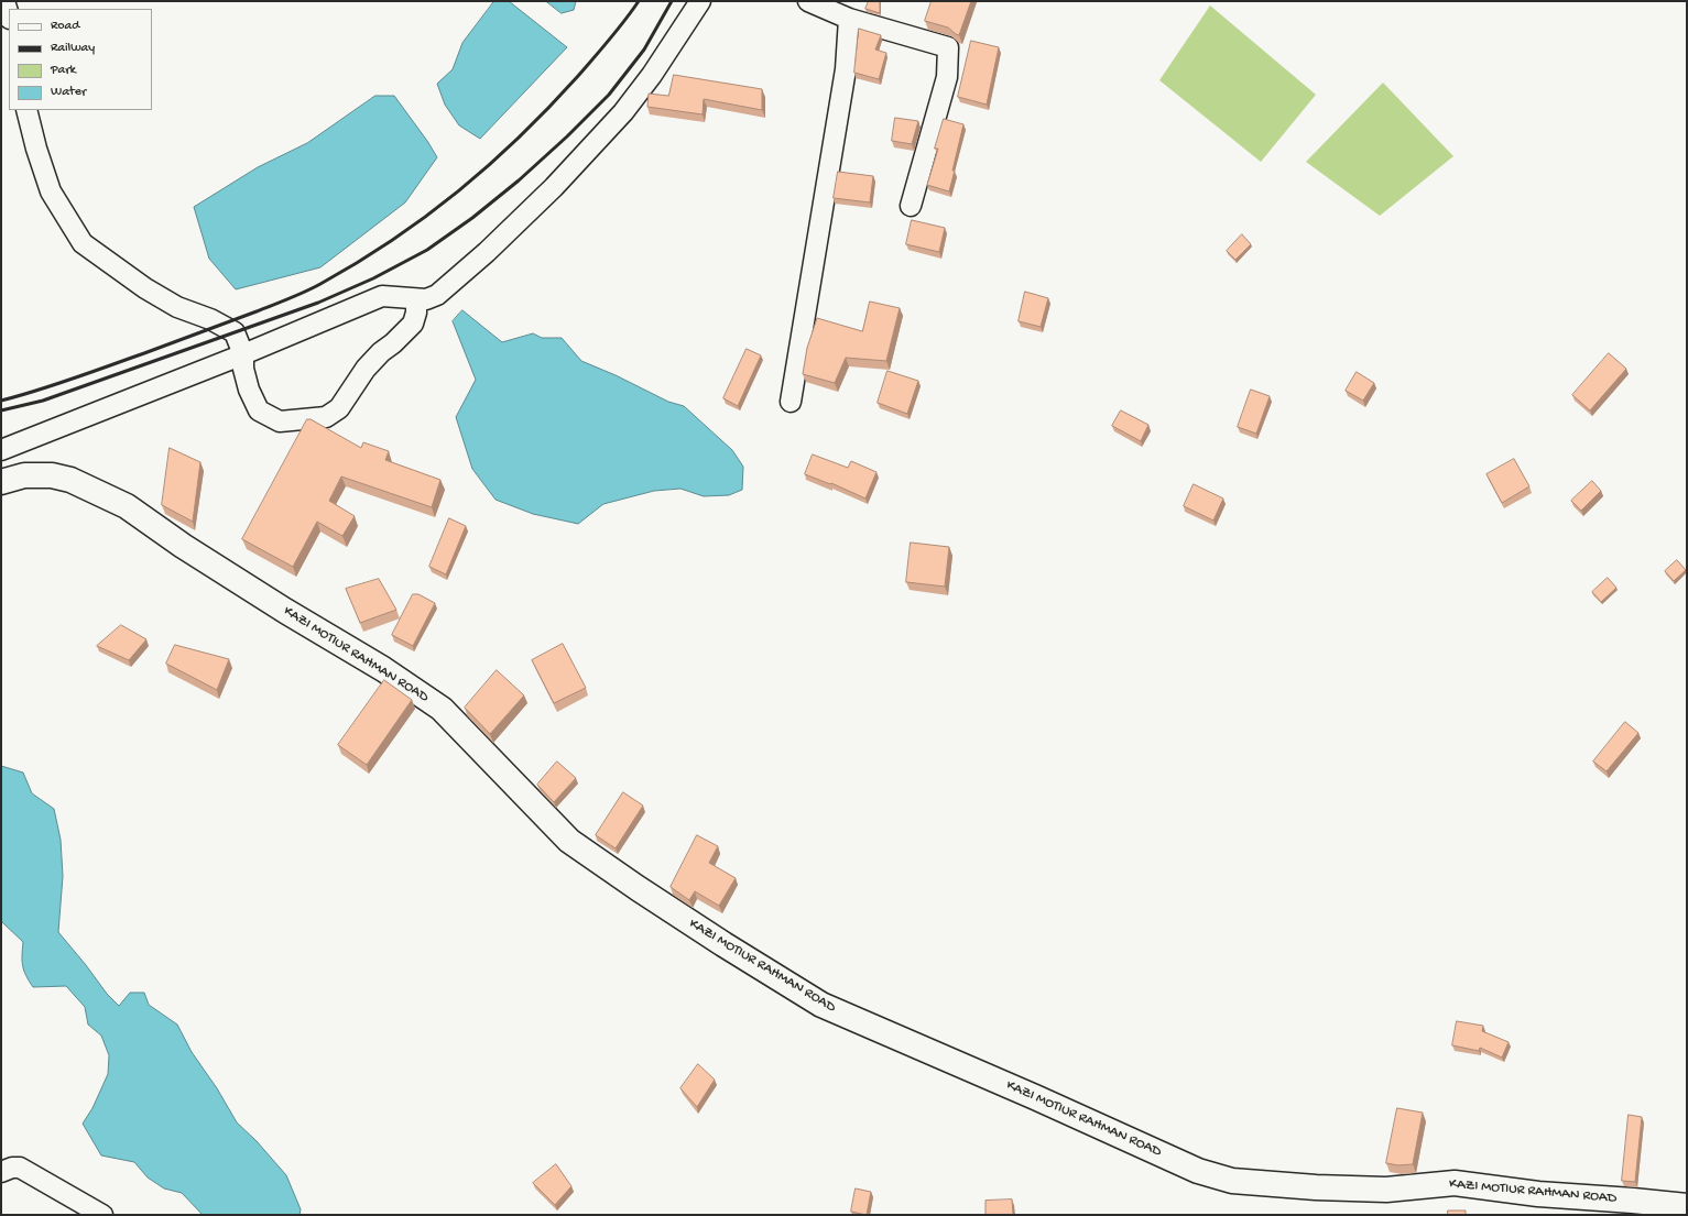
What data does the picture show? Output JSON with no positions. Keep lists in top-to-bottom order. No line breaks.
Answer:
{"streets":{"main road":["KAZI MOTIUR RAHMAN ROAD"]},"legend":["Road","Railway","Park","Water"]}
